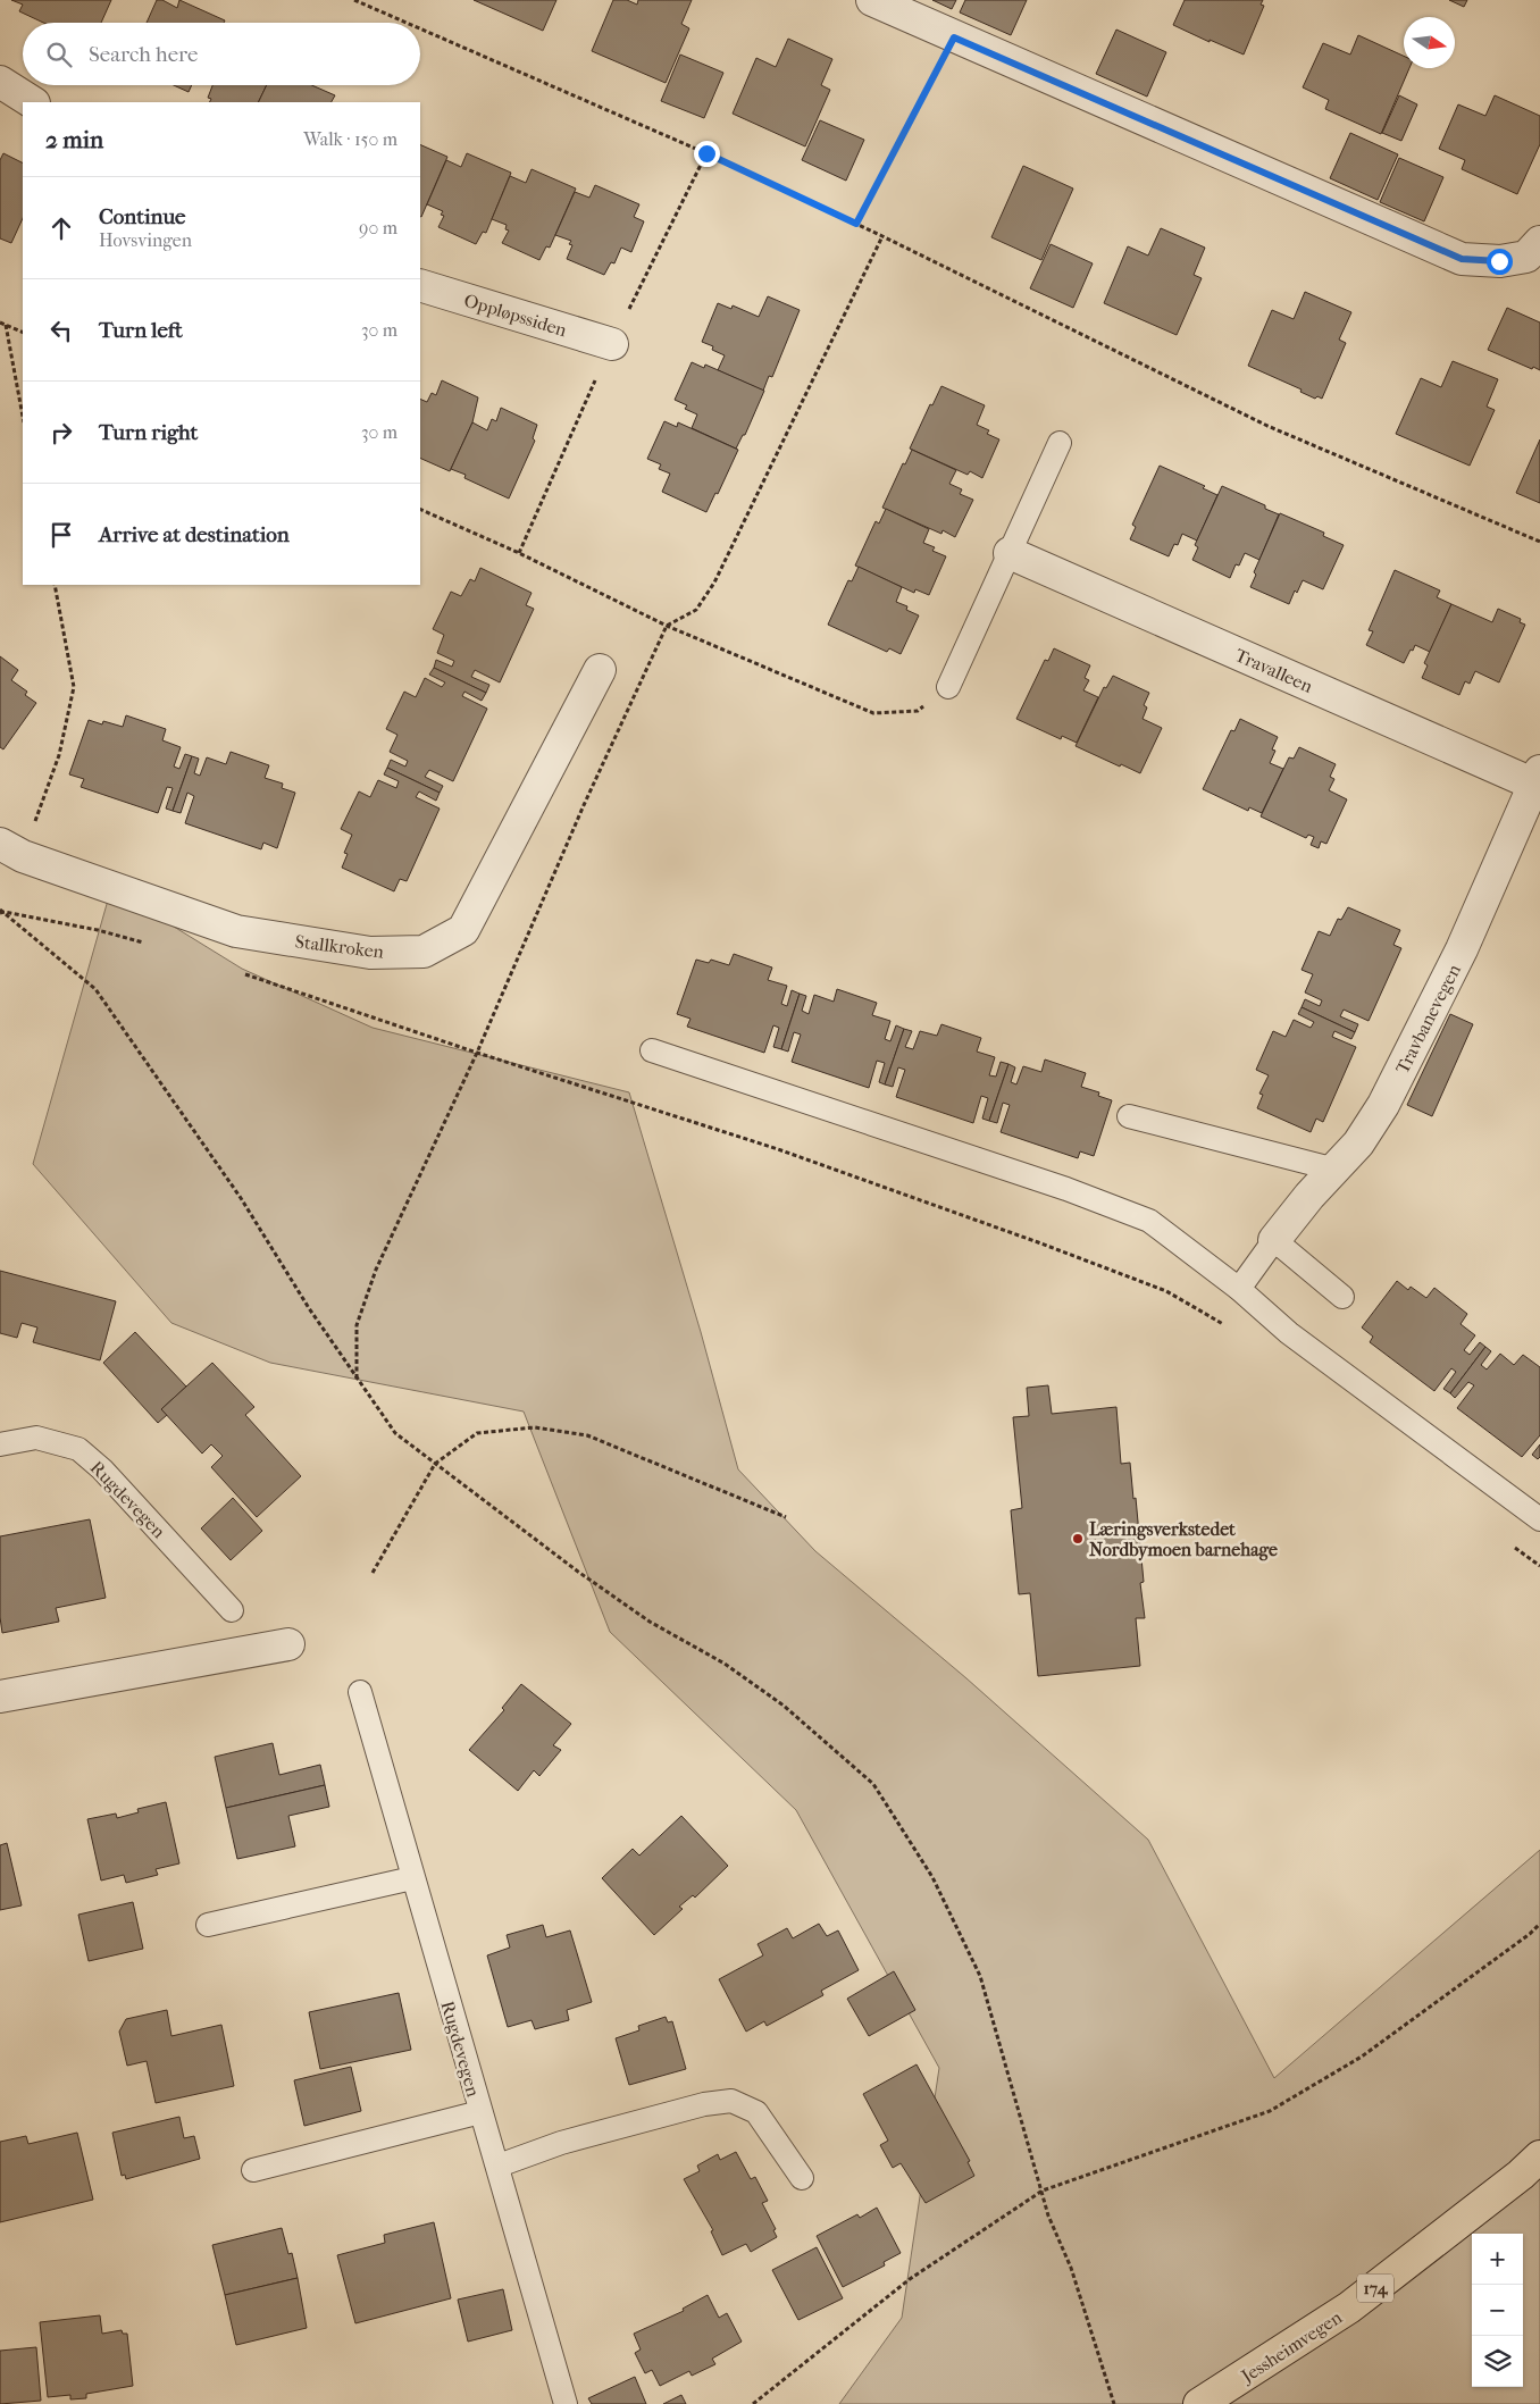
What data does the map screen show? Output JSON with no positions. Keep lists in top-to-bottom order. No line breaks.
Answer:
{"streets":{"main road":["174","Jessheimvegen"],"street":["Oppløpssiden","Travalleen","Stallkroken","Travbanevegen"],"lane":["Rugdevegen"]},"crossings":[["Travalleen","Travbanevegen"]],"places":["Læringsverkstedet Nordbymoen barnehage"],"north":"right","page":{"search":"Search here","heading":["2 min","Walk · 150 m"],"list":[["Continue","Hovsvingen","90 m"],["Turn left","30 m"],["Turn right","30 m"],"Arrive at destination"],"map_buttons":["+","−"]}}
